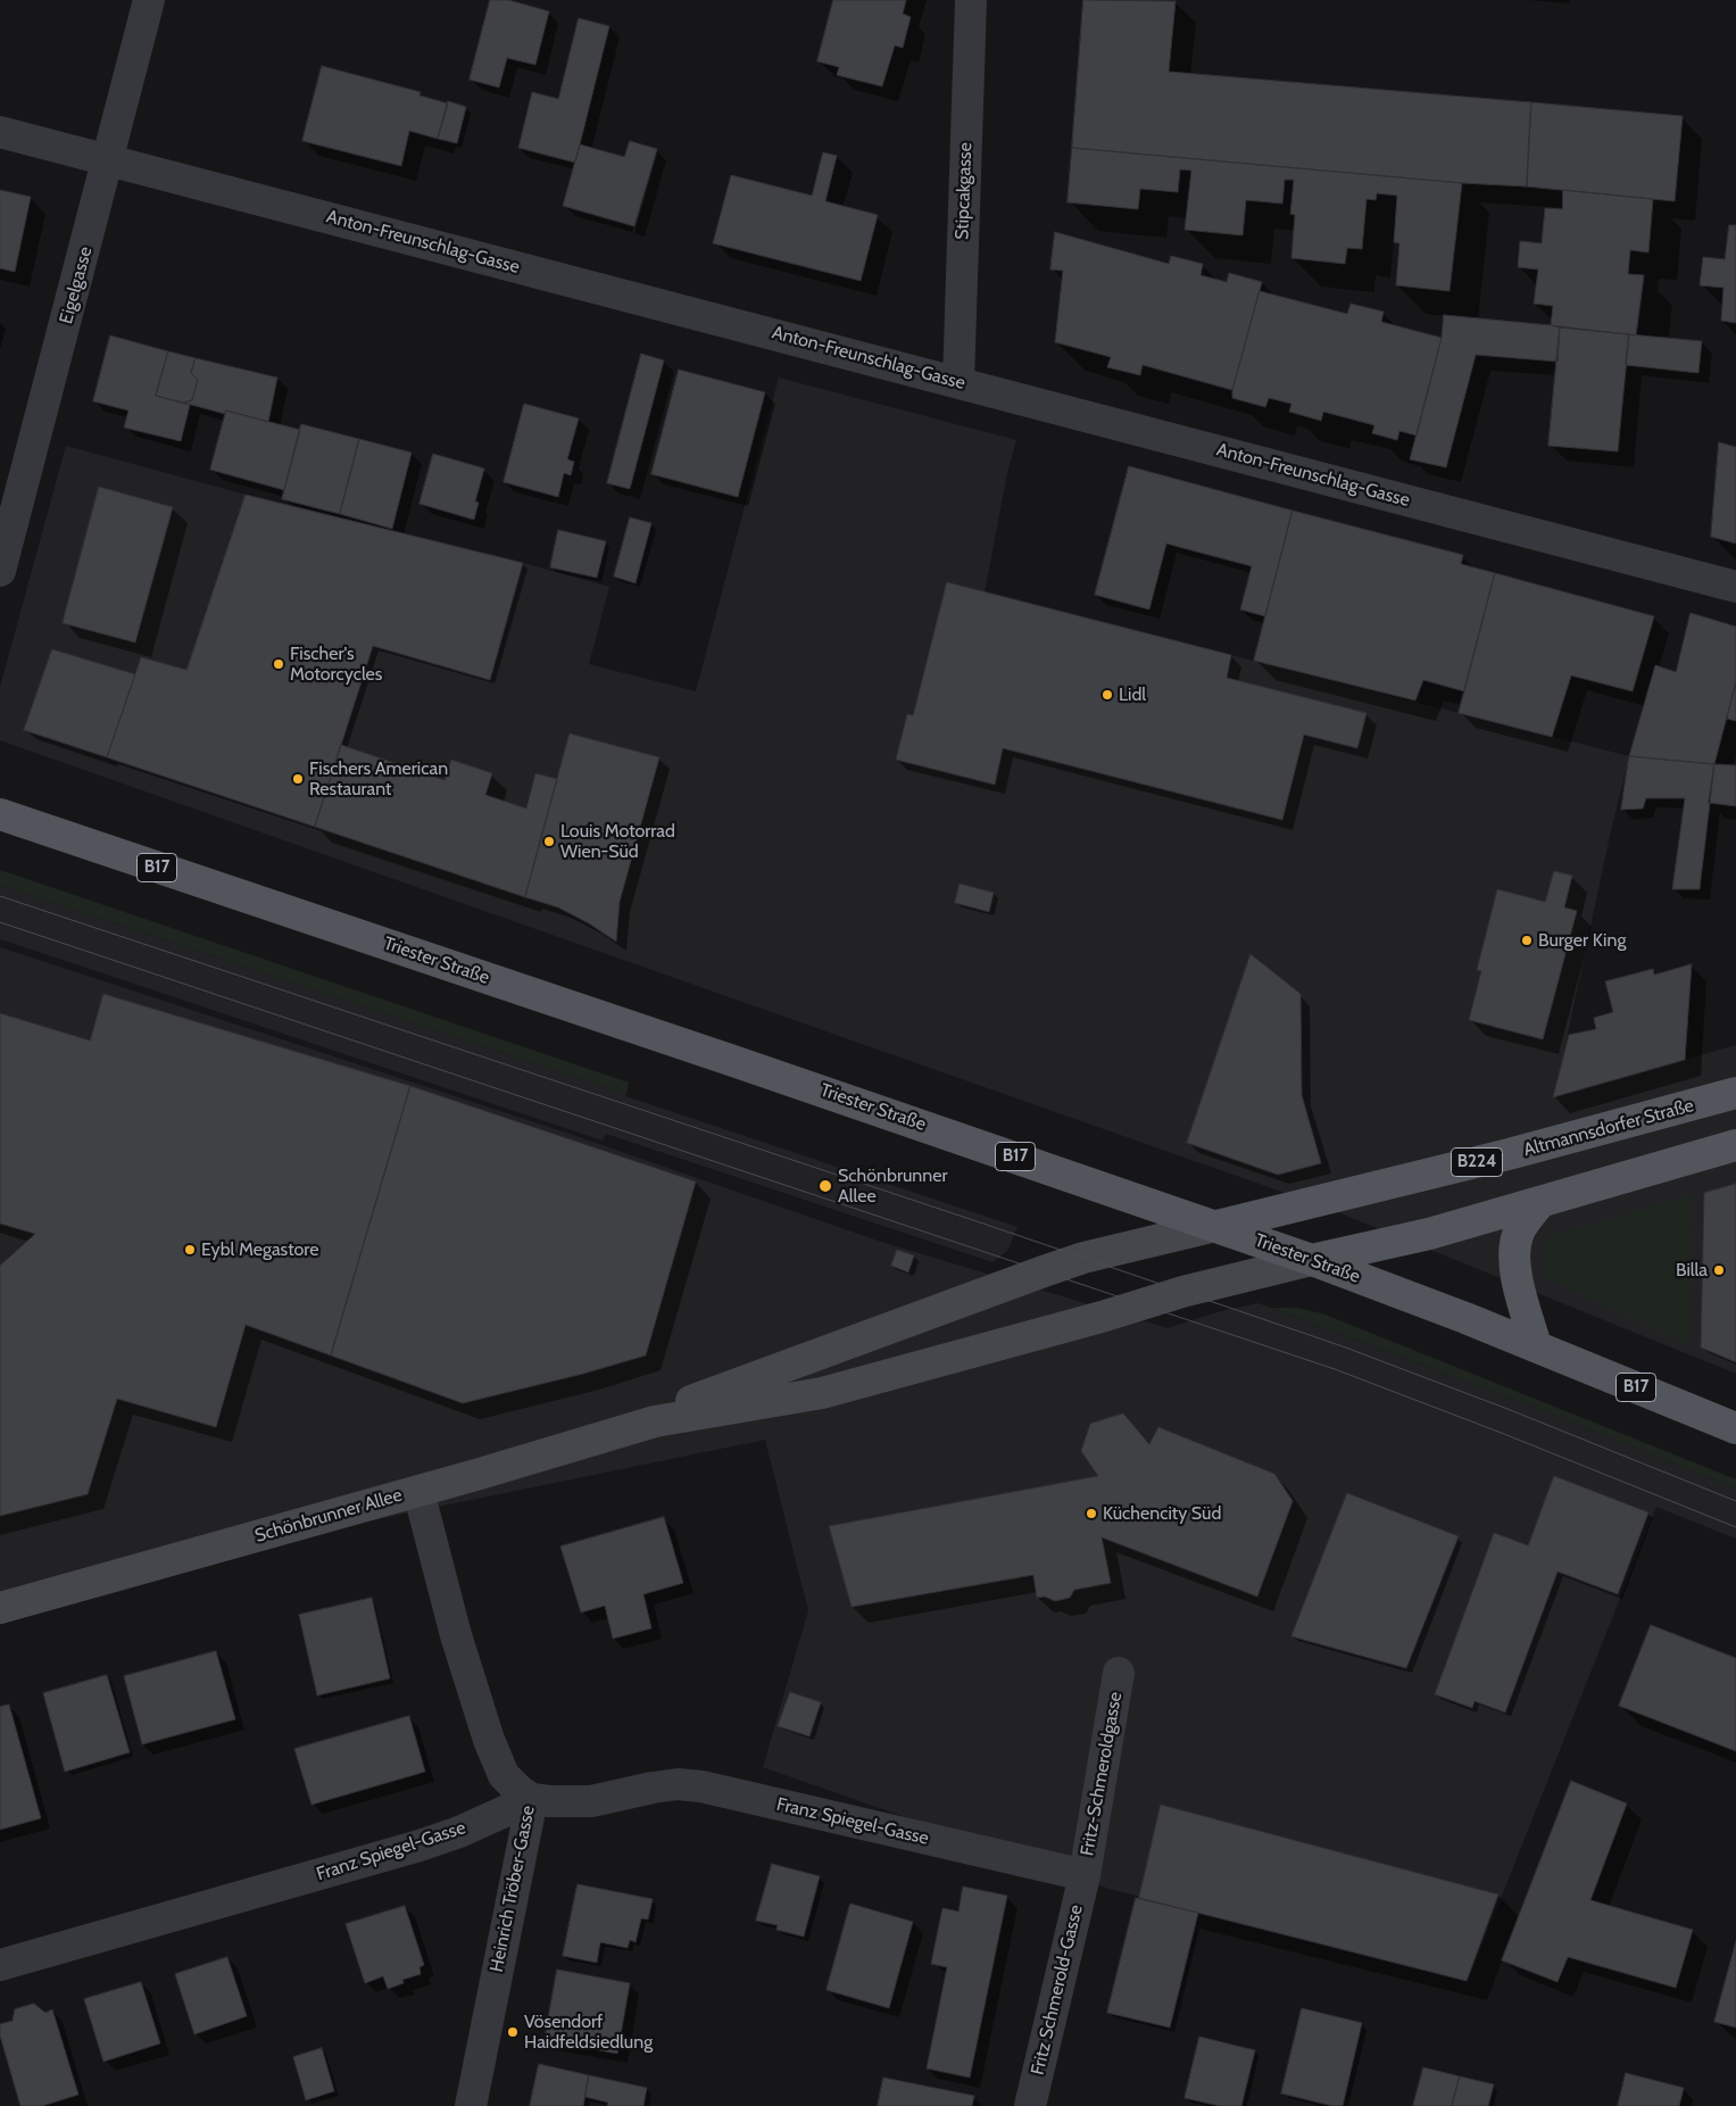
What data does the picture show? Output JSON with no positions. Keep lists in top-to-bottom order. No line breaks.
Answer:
{"streets":{"main road":["B17","Triester Straße","Altmannsdorfer Straße","B224","Schönbrunner Allee"],"street":["Stipcakgasse","Anton-Freunschlag-Gasse","Eigelgasse","Fritz-Schmeroldgasse","Franz Spiegel-Gasse","Heinrich Tröber-Gasse","Fritz Schmerold-Gasse"]},"crossings":[["Stipcakgasse","Anton-Freunschlag-Gasse"],["Anton-Freunschlag-Gasse","Eigelgasse"],["Triester Straße","Altmannsdorfer Straße"],["Schönbrunner Allee","Heinrich Tröber-Gasse"],["Fritz-Schmeroldgasse","Franz Spiegel-Gasse"],["Fritz-Schmeroldgasse","Fritz Schmerold-Gasse"],["Franz Spiegel-Gasse","Heinrich Tröber-Gasse"],["Franz Spiegel-Gasse","Fritz Schmerold-Gasse"]],"places":["Fischer's Motorcycles","Lidl","Fischers American Restaurant","Louis Motorrad Wien-Süd","Burger King","Schönbrunner Allee","Eybl Megastore","Billa","Küchencity Süd","Vösendorf Haidfeldsiedlung"]}
